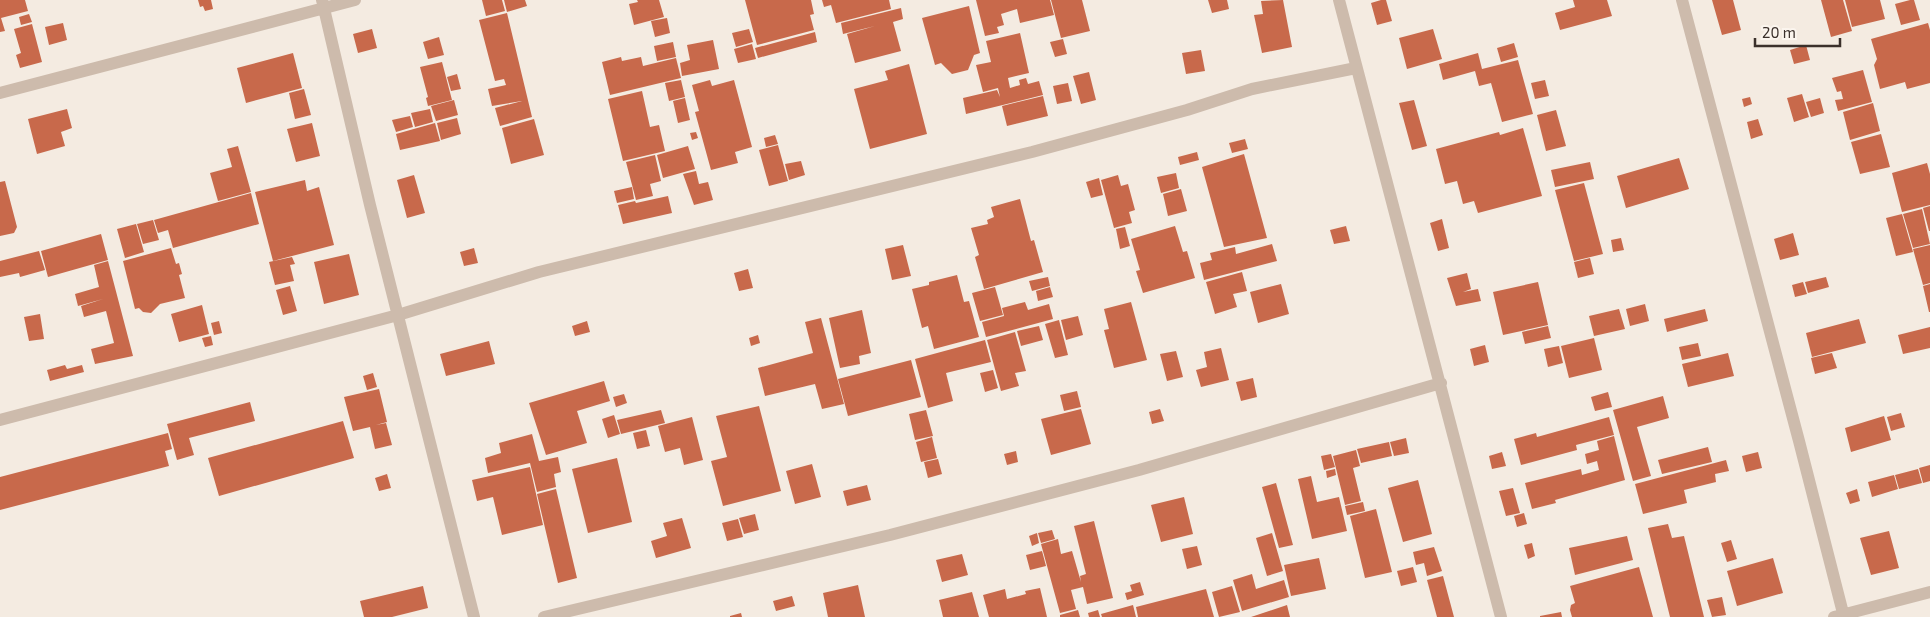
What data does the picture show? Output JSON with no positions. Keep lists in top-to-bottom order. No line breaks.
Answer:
{"scale_bar":"20 m"}
